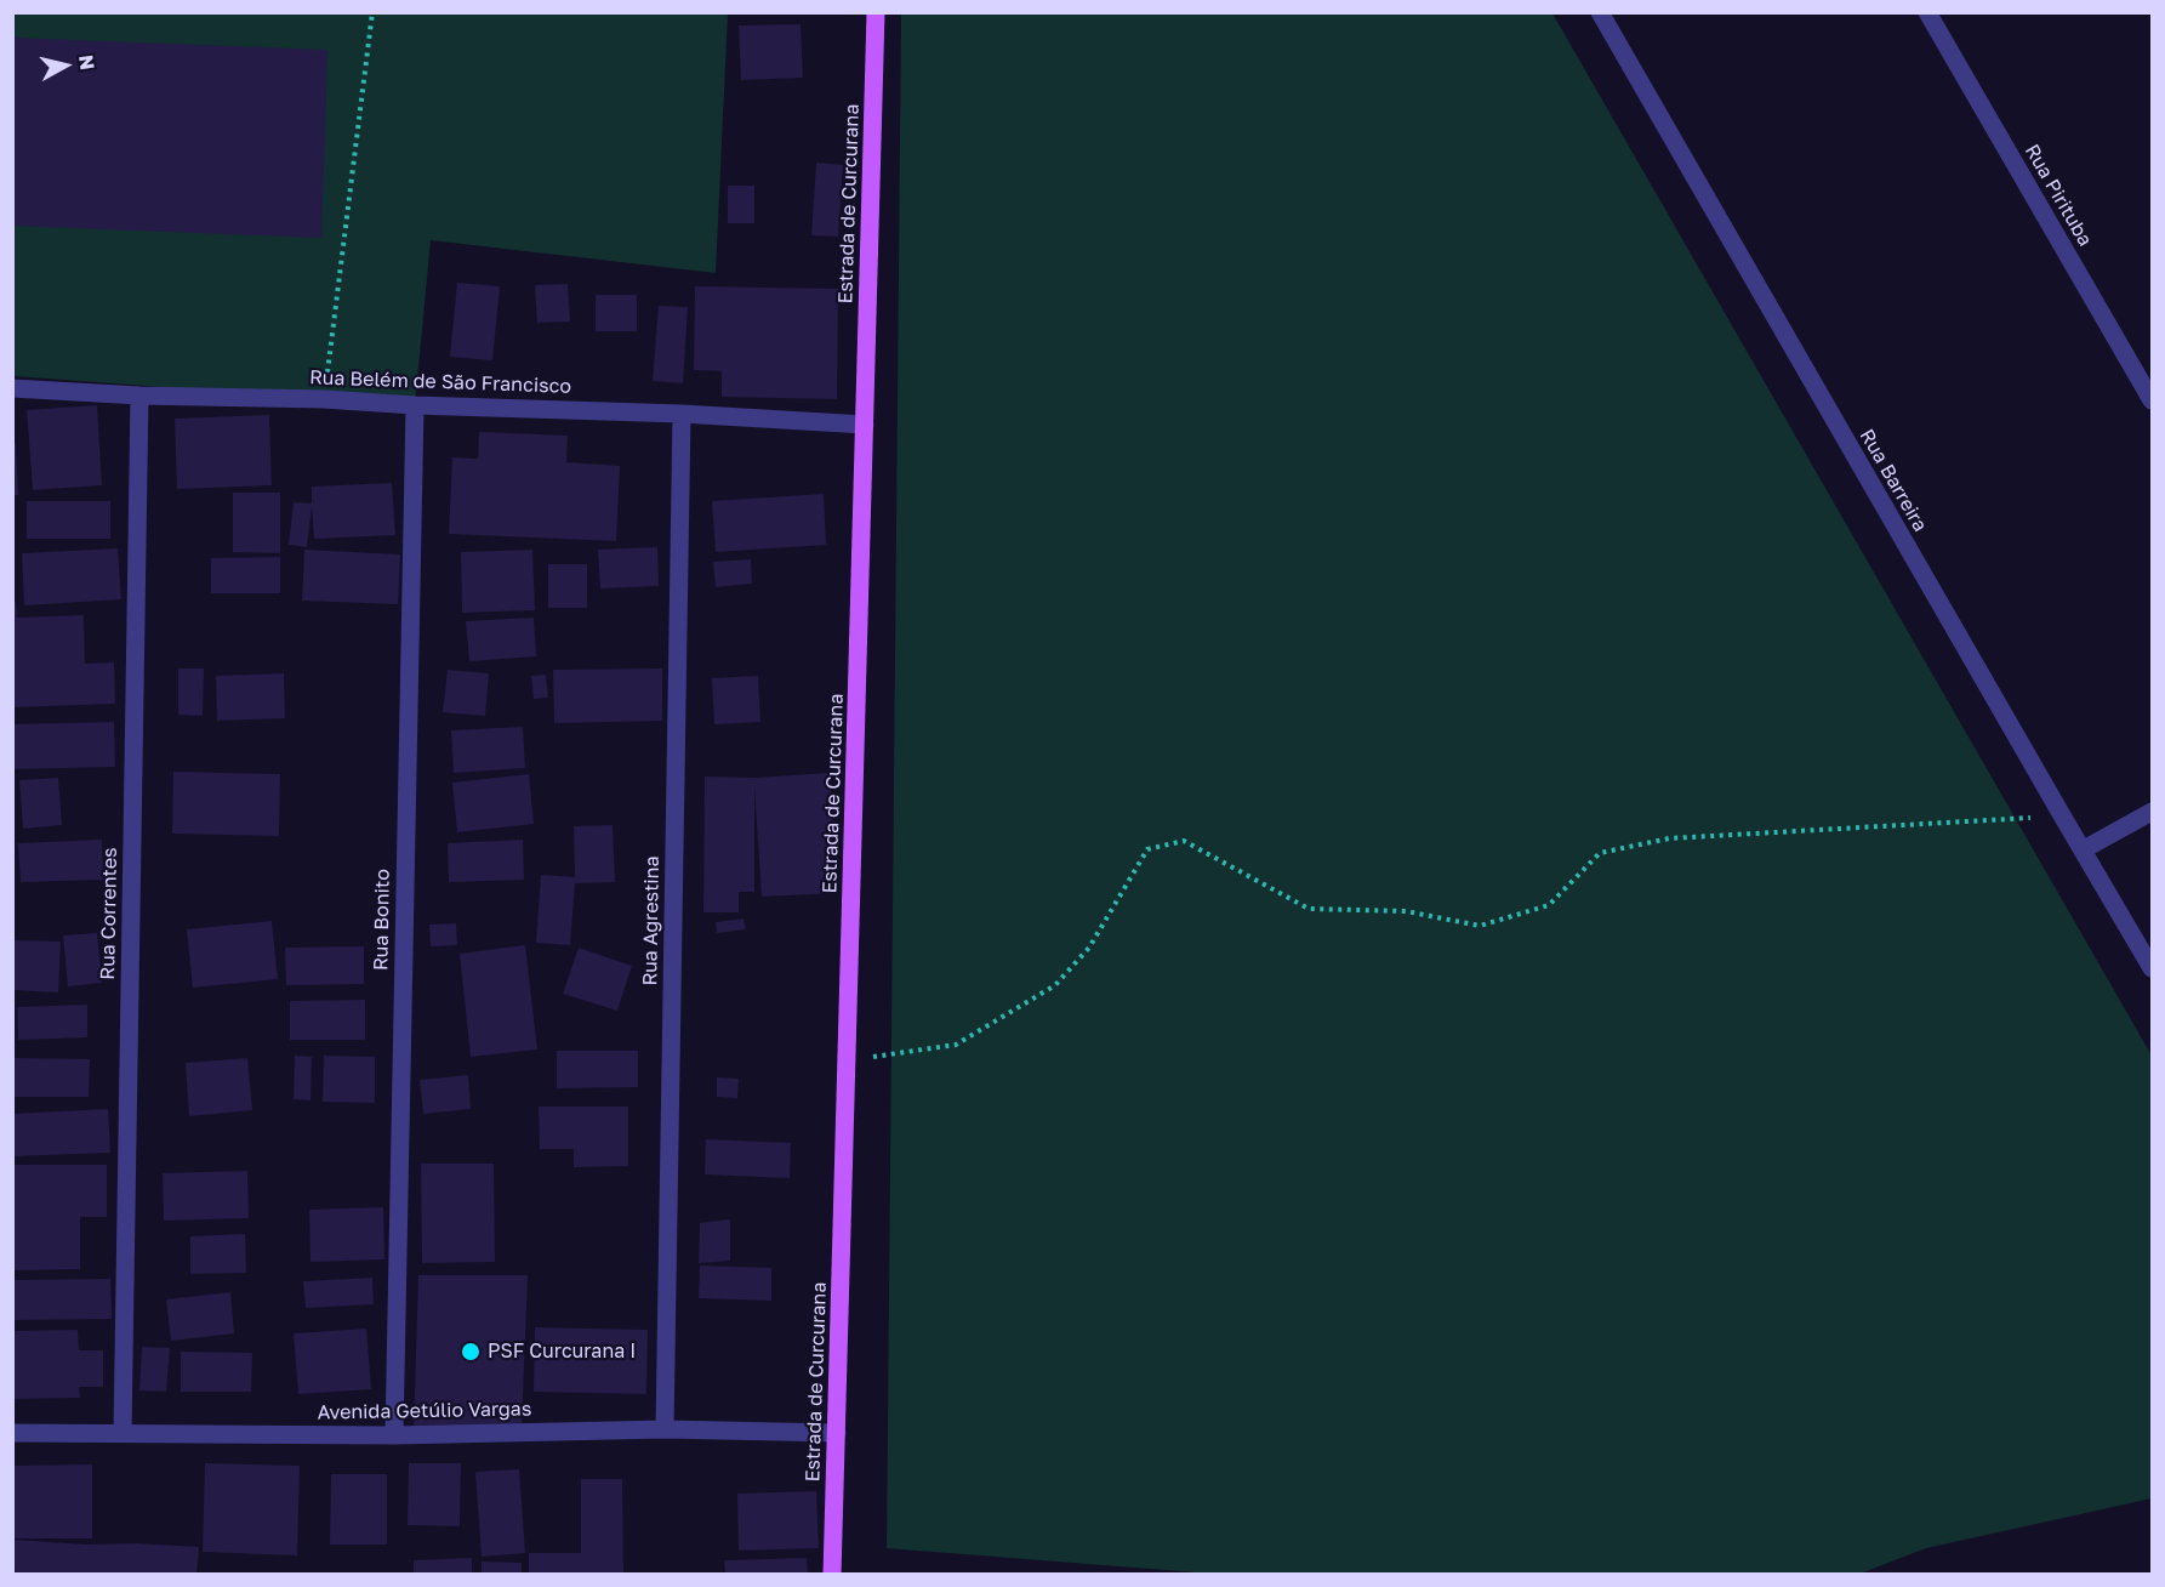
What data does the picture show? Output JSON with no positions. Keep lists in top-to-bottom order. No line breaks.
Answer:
{"streets":{"main road":["Estrada de Curcurana"],"street":["Rua Pirituba","Rua Belém de São Francisco","Rua Barreira","Rua Correntes","Rua Bonito","Rua Agrestina","Avenida Getúlio Vargas"]},"crossings":[["Estrada de Curcurana","Rua Belém de São Francisco"],["Estrada de Curcurana","Avenida Getúlio Vargas"],["Rua Belém de São Francisco","Rua Correntes"],["Rua Belém de São Francisco","Rua Bonito"],["Rua Belém de São Francisco","Rua Agrestina"],["Rua Correntes","Avenida Getúlio Vargas"],["Rua Bonito","Avenida Getúlio Vargas"],["Rua Agrestina","Avenida Getúlio Vargas"]],"places":["PSF Curcurana I"],"north":"right"}
